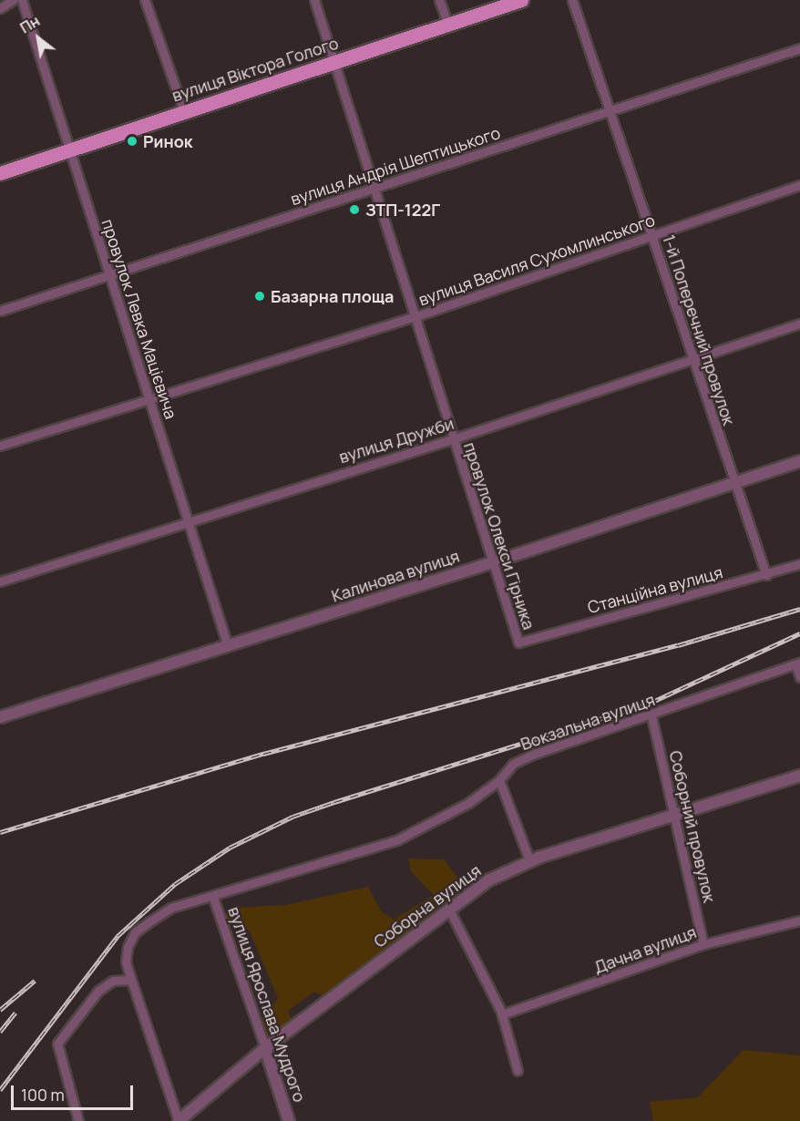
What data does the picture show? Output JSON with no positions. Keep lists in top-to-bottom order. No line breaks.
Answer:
{"streets":{"main road":["вулиця Віктора Голого"],"street":["вулиця Андрія Шептицького","вулиця Василя Сухомлинського","провулок Левка Мацієвича","1-й Поперечний провулок","вулиця Дружби","провулок Олекси Гірника","Калинова вулиця","Станційна вулиця","Вокзальна вулиця","Соборний провулок","Соборна вулиця","Дачна вулиця","вулиця Ярослава Мудрого"]},"crossings":[["вулиця Віктора Голого","провулок Левка Мацієвича"],["вулиця Віктора Голого","провулок Олекси Гірника"],["вулиця Андрія Шептицького","провулок Левка Мацієвича"],["вулиця Андрія Шептицького","1-й Поперечний провулок"],["вулиця Андрія Шептицького","провулок Олекси Гірника"],["вулиця Василя Сухомлинського","провулок Левка Мацієвича"],["вулиця Василя Сухомлинського","1-й Поперечний провулок"],["вулиця Василя Сухомлинського","провулок Олекси Гірника"],["провулок Левка Мацієвича","вулиця Дружби"],["провулок Левка Мацієвича","Калинова вулиця"],["1-й Поперечний провулок","вулиця Дружби"],["1-й Поперечний провулок","Калинова вулиця"],["1-й Поперечний провулок","Станційна вулиця"],["вулиця Дружби","провулок Олекси Гірника"],["провулок Олекси Гірника","Калинова вулиця"],["провулок Олекси Гірника","Станційна вулиця"],["Вокзальна вулиця","Соборний провулок"],["Вокзальна вулиця","Соборна вулиця"],["Вокзальна вулиця","вулиця Ярослава Мудрого"],["Соборний провулок","Соборна вулиця"],["Соборний провулок","Дачна вулиця"],["Соборна вулиця","вулиця Ярослава Мудрого"]],"places":["Ринок","ЗТП-122Г","Базарна площа"],"scale_bar":"100 m","north":"top left"}
